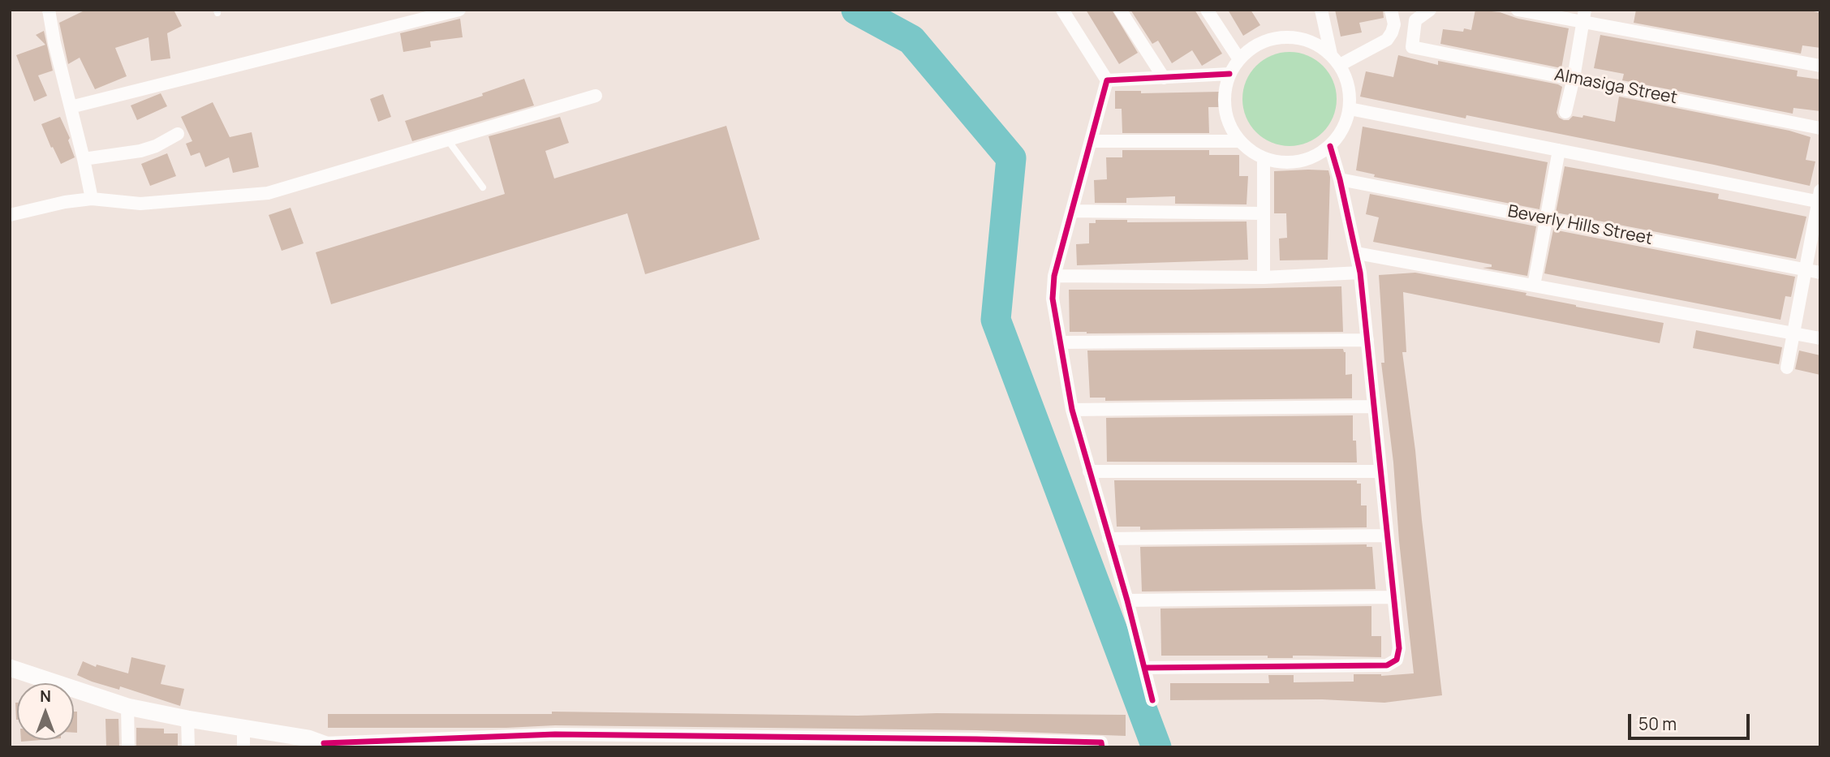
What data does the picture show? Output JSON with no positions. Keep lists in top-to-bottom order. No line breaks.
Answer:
{"streets":{"street":["Almasiga Street","Beverly Hills Street"]},"scale_bar":"50 m","north":"top"}
